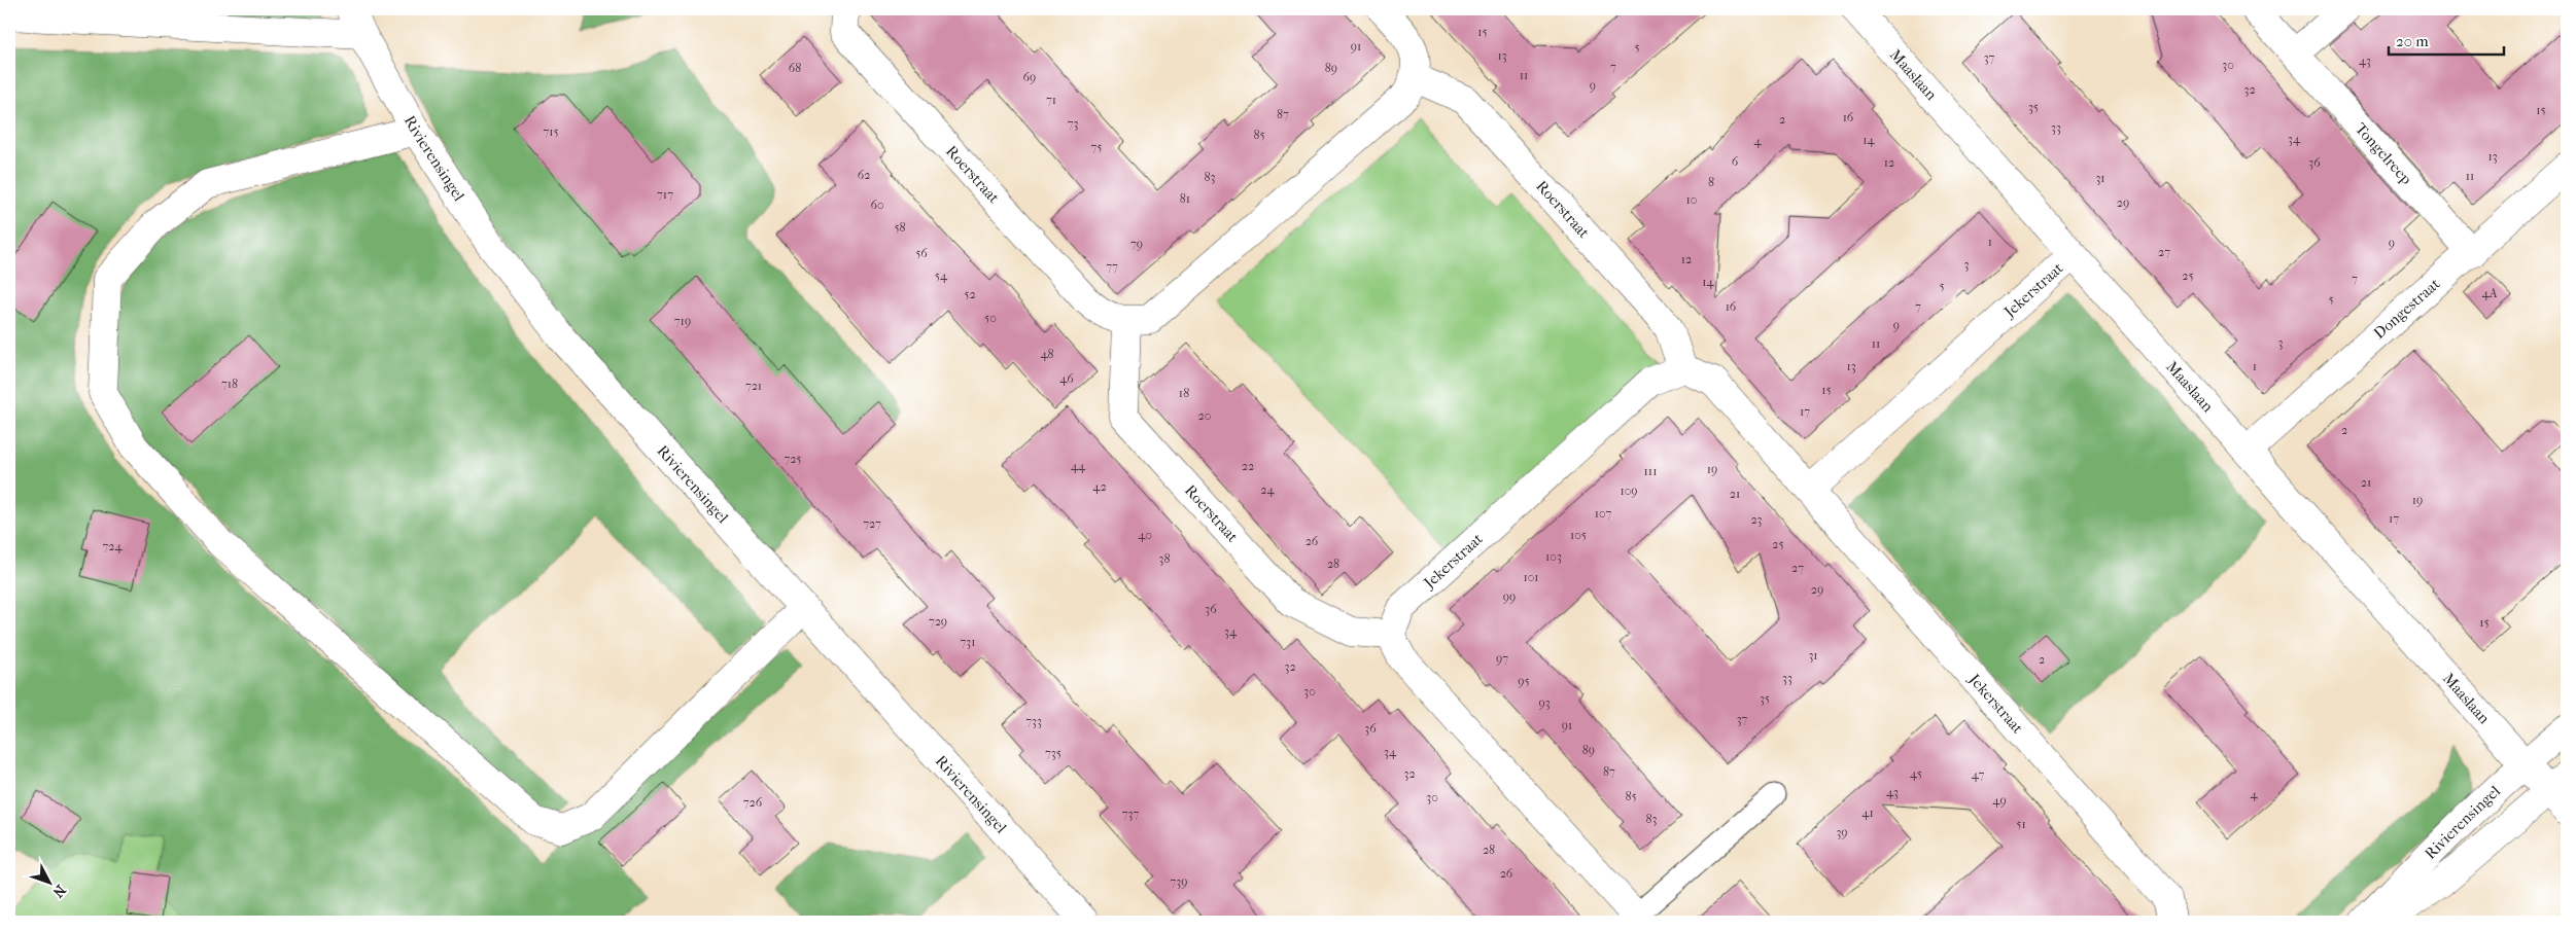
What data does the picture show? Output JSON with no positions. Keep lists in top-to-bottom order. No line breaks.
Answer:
{"streets":{"street":["Maaslaan","Tongelreep","Rivierensingel","Roerstraat","Jekerstraat","Dongestraat"]},"crossings":[["Maaslaan","Rivierensingel"],["Maaslaan","Jekerstraat"],["Maaslaan","Dongestraat"],["Tongelreep","Dongestraat"],["Roerstraat","Jekerstraat"]],"house_numbers":["15","91","5","13","37","43","30","7","68","89","11","69","9","32","71","35","15","87","16","2","73","33","715","85","34","14","4","75","13","6","12","36","62","11","83","31","8","717","81","10","29","60","58","1","9","79","27","56","12","3","77","54","25","7","14","5","4A","52","5","16","7","50","719","9","3","11","48","13","1","46","718","721","15","18","17","20","2","725","44","22","19","111","21","42","24","109","21","19","107","17","23","727","40","105","26","25","724","103","38","28","27","101","29","99","36","729","15","34","731","31","97","2","32","33","95","30","35","93","37","733","91","36","89","34","735","87","32","45","47","43","4","85","30","49","726","41","737","83","51","39","28","26","739"],"scale_bar":"20 m","north":"bottom right"}
